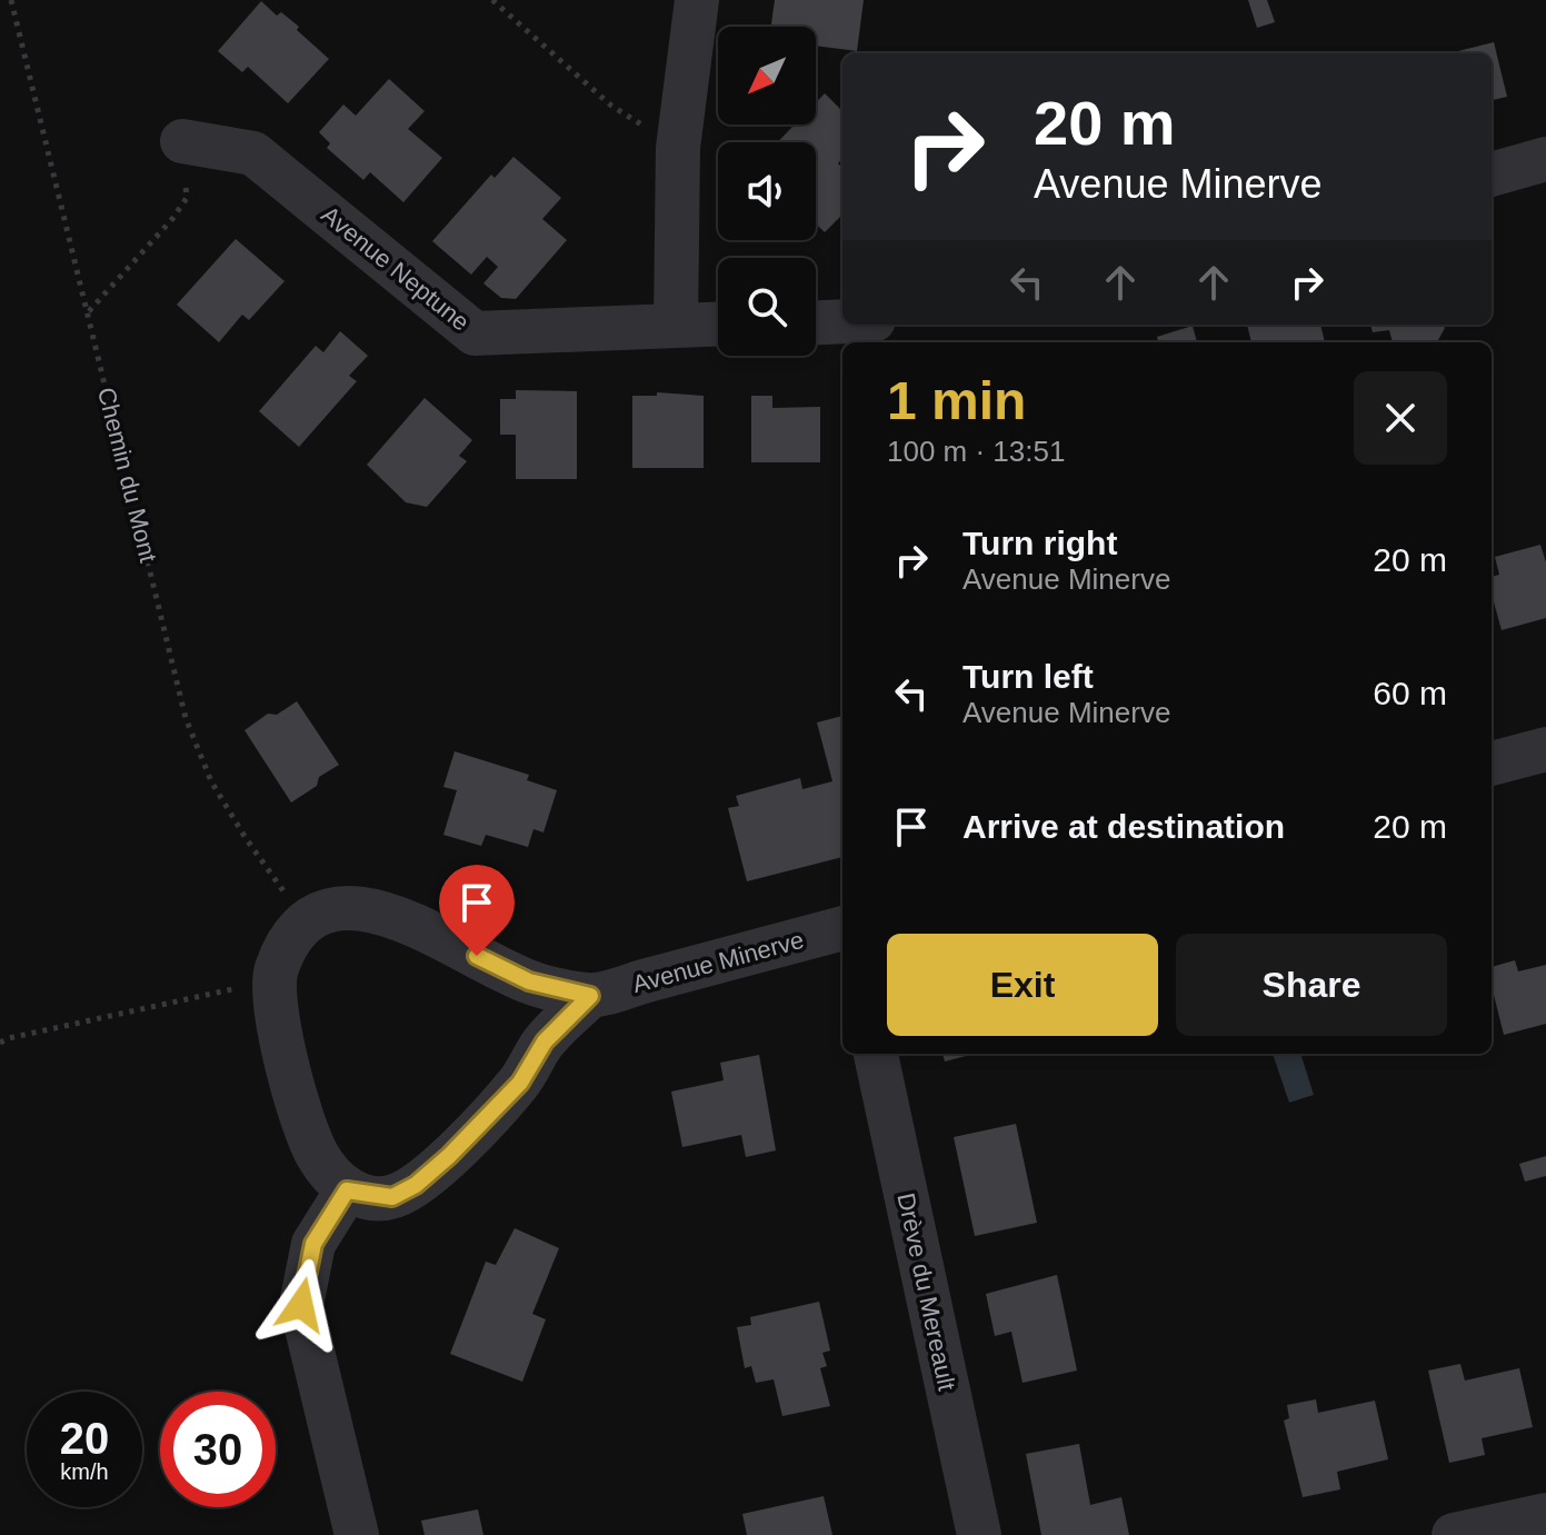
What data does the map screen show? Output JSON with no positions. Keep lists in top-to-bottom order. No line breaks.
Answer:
{"streets":{"street":["Avenue Neptune","Avenue Minerve","Drève du Mereault"],"path":["Chemin du Mont"]},"crossings":[["Chemin du Mont","Avenue Minerve"]],"north":"bottom left","page":{"turn":["20 m","Avenue Minerve"],"heading":["1 min","100 m · 13:51"],"list":[{"name":"Turn right","note":"Avenue Minerve","value":"20 m"},{"name":"Turn left","note":"Avenue Minerve","value":"60 m"},{"name":"Arrive at destination","value":"20 m"}],"buttons":["Exit","Share"],"speed":"20 km/h","limit":"30"}}
